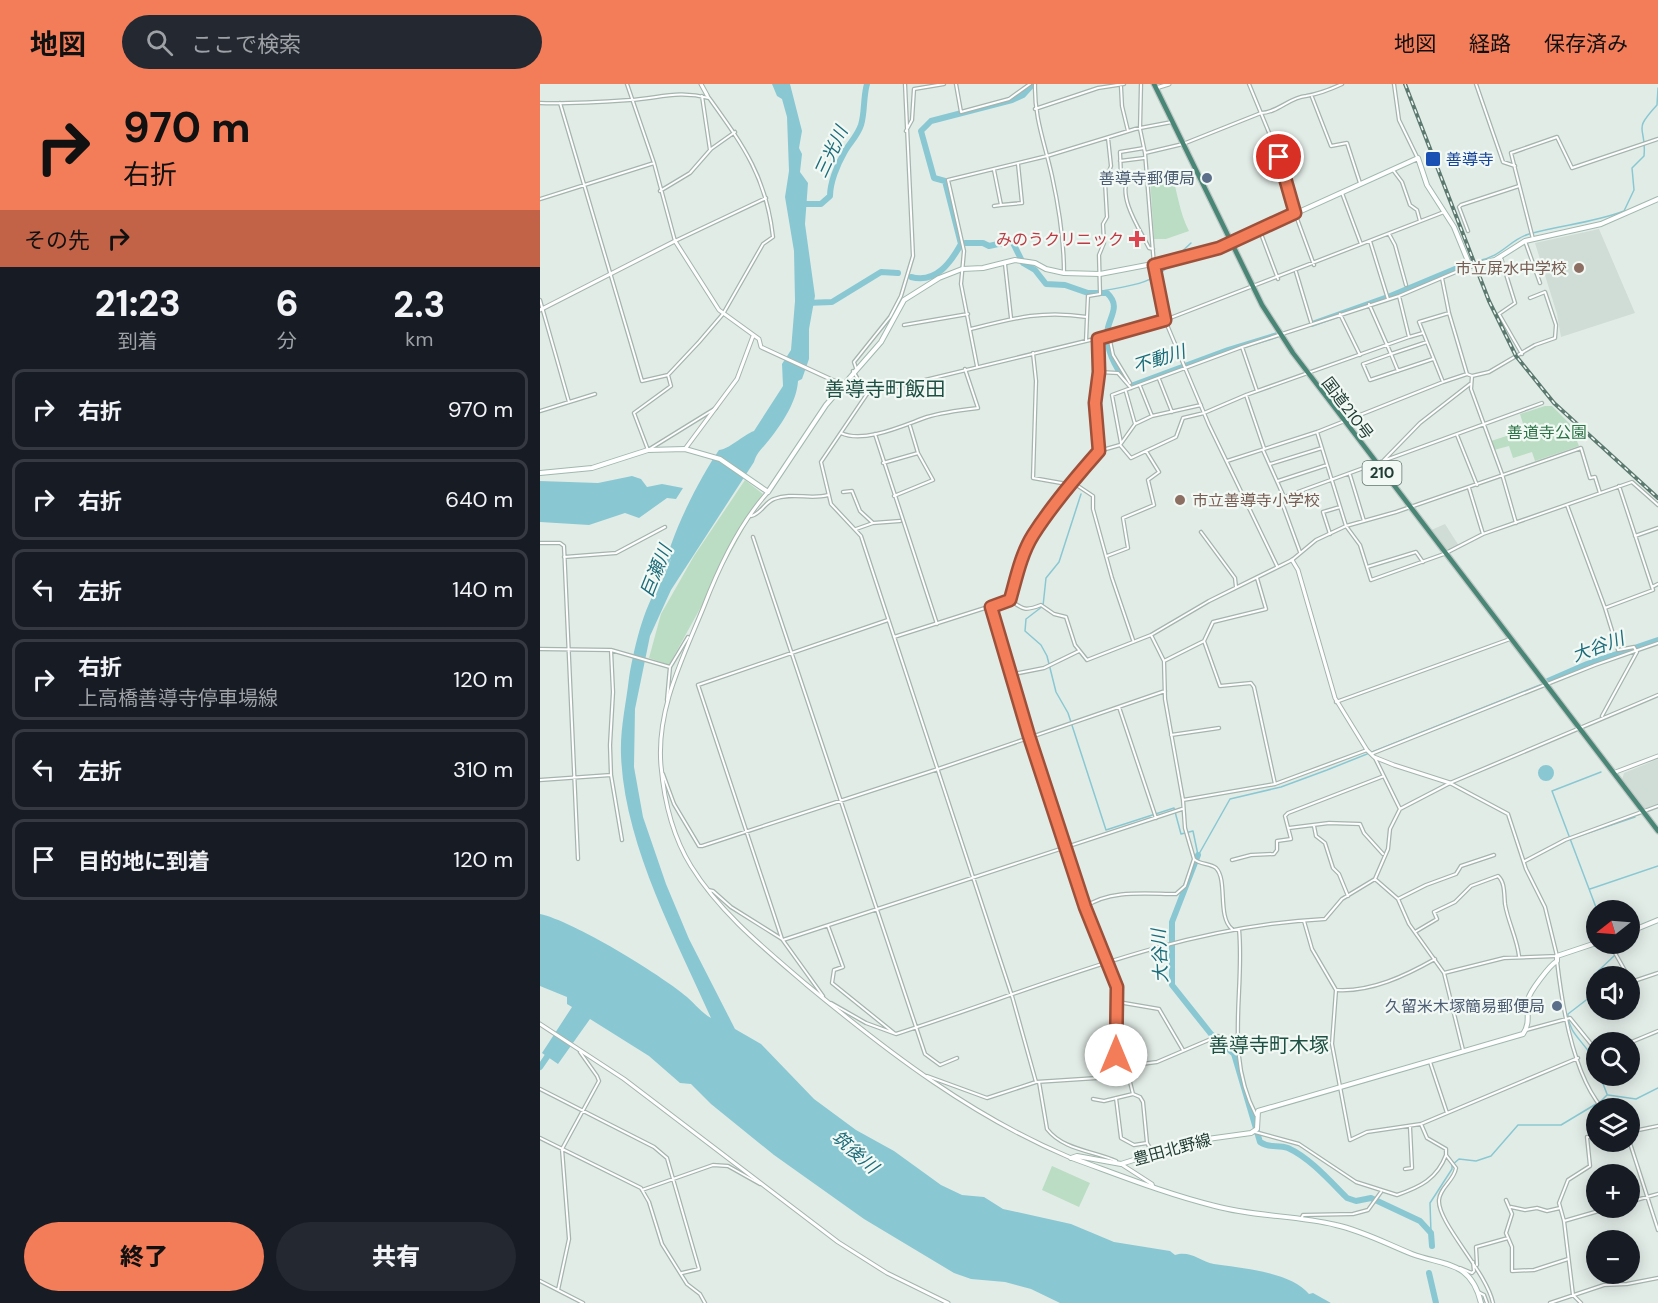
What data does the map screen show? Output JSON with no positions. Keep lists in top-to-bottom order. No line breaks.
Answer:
{"streets":{"highway":["国道210号","210"],"main road":["豊田北野線"]},"districts":["善導寺町飯田","善導寺町木塚"],"water":["三光川","不動川","巨瀬川","大谷川","筑後川"],"parks":["善道寺公園"],"places":{"transit":["善導寺"],"other":["善導寺郵便局","市立屏水中学校","市立善導寺小学校","久留米木塚簡易郵便局"],"health":["みのうクリニック"]},"north":"left","page":{"header":"地図","search":"ここで検索","nav":["地図","経路","保存済み"],"turn":["970 m","右折"],"then":"その先","eta":["21:23","到着","6","分","2.3","km"],"list":[{"name":"右折","value":"970 m"},{"name":"右折","value":"640 m"},{"name":"左折","value":"140 m"},{"name":"右折","note":"上高橋善導寺停車場線","value":"120 m"},{"name":"左折","value":"310 m"},{"name":"目的地に到着","value":"120 m"}],"map_buttons":["+","−"],"buttons":["終了","共有"]}}
